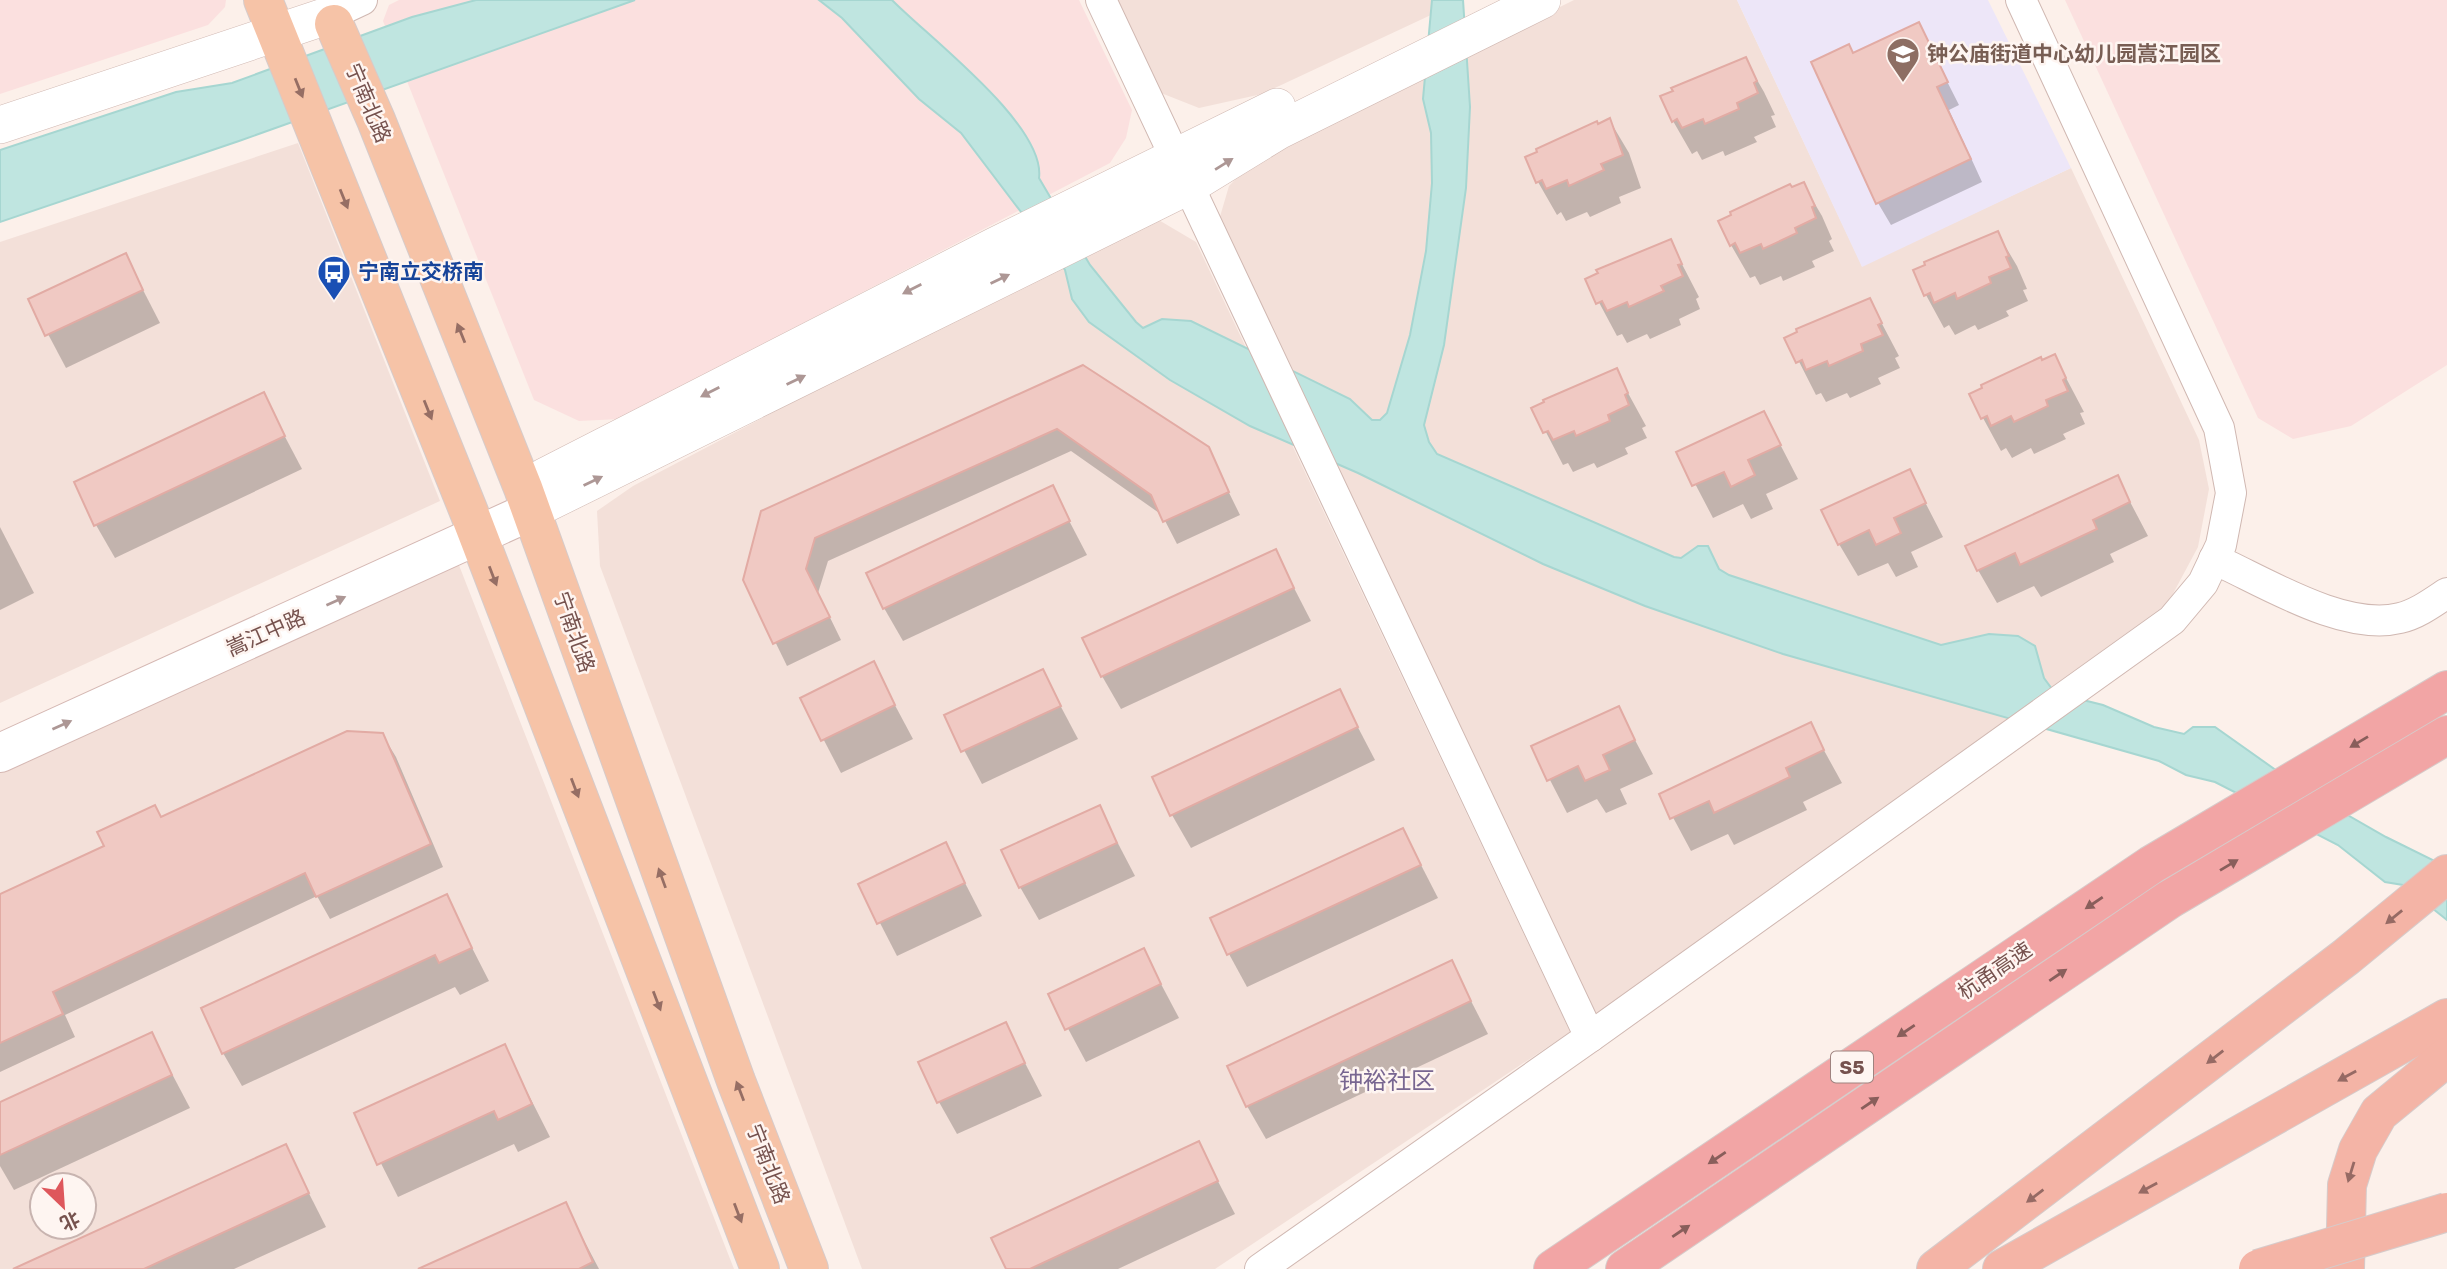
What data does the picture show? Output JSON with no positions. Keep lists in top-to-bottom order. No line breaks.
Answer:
{"streets":{"highway":["杭甬高速","S5"],"main road":["宁南北路","嵩江中路"]},"crossings":[["宁南北路","嵩江中路"]],"districts":["钟裕社区"],"places":{"school or university":["钟公庙街道中心幼儿园嵩江园区"],"bus stop":["宁南立交桥南"]},"north":"bottom right"}
